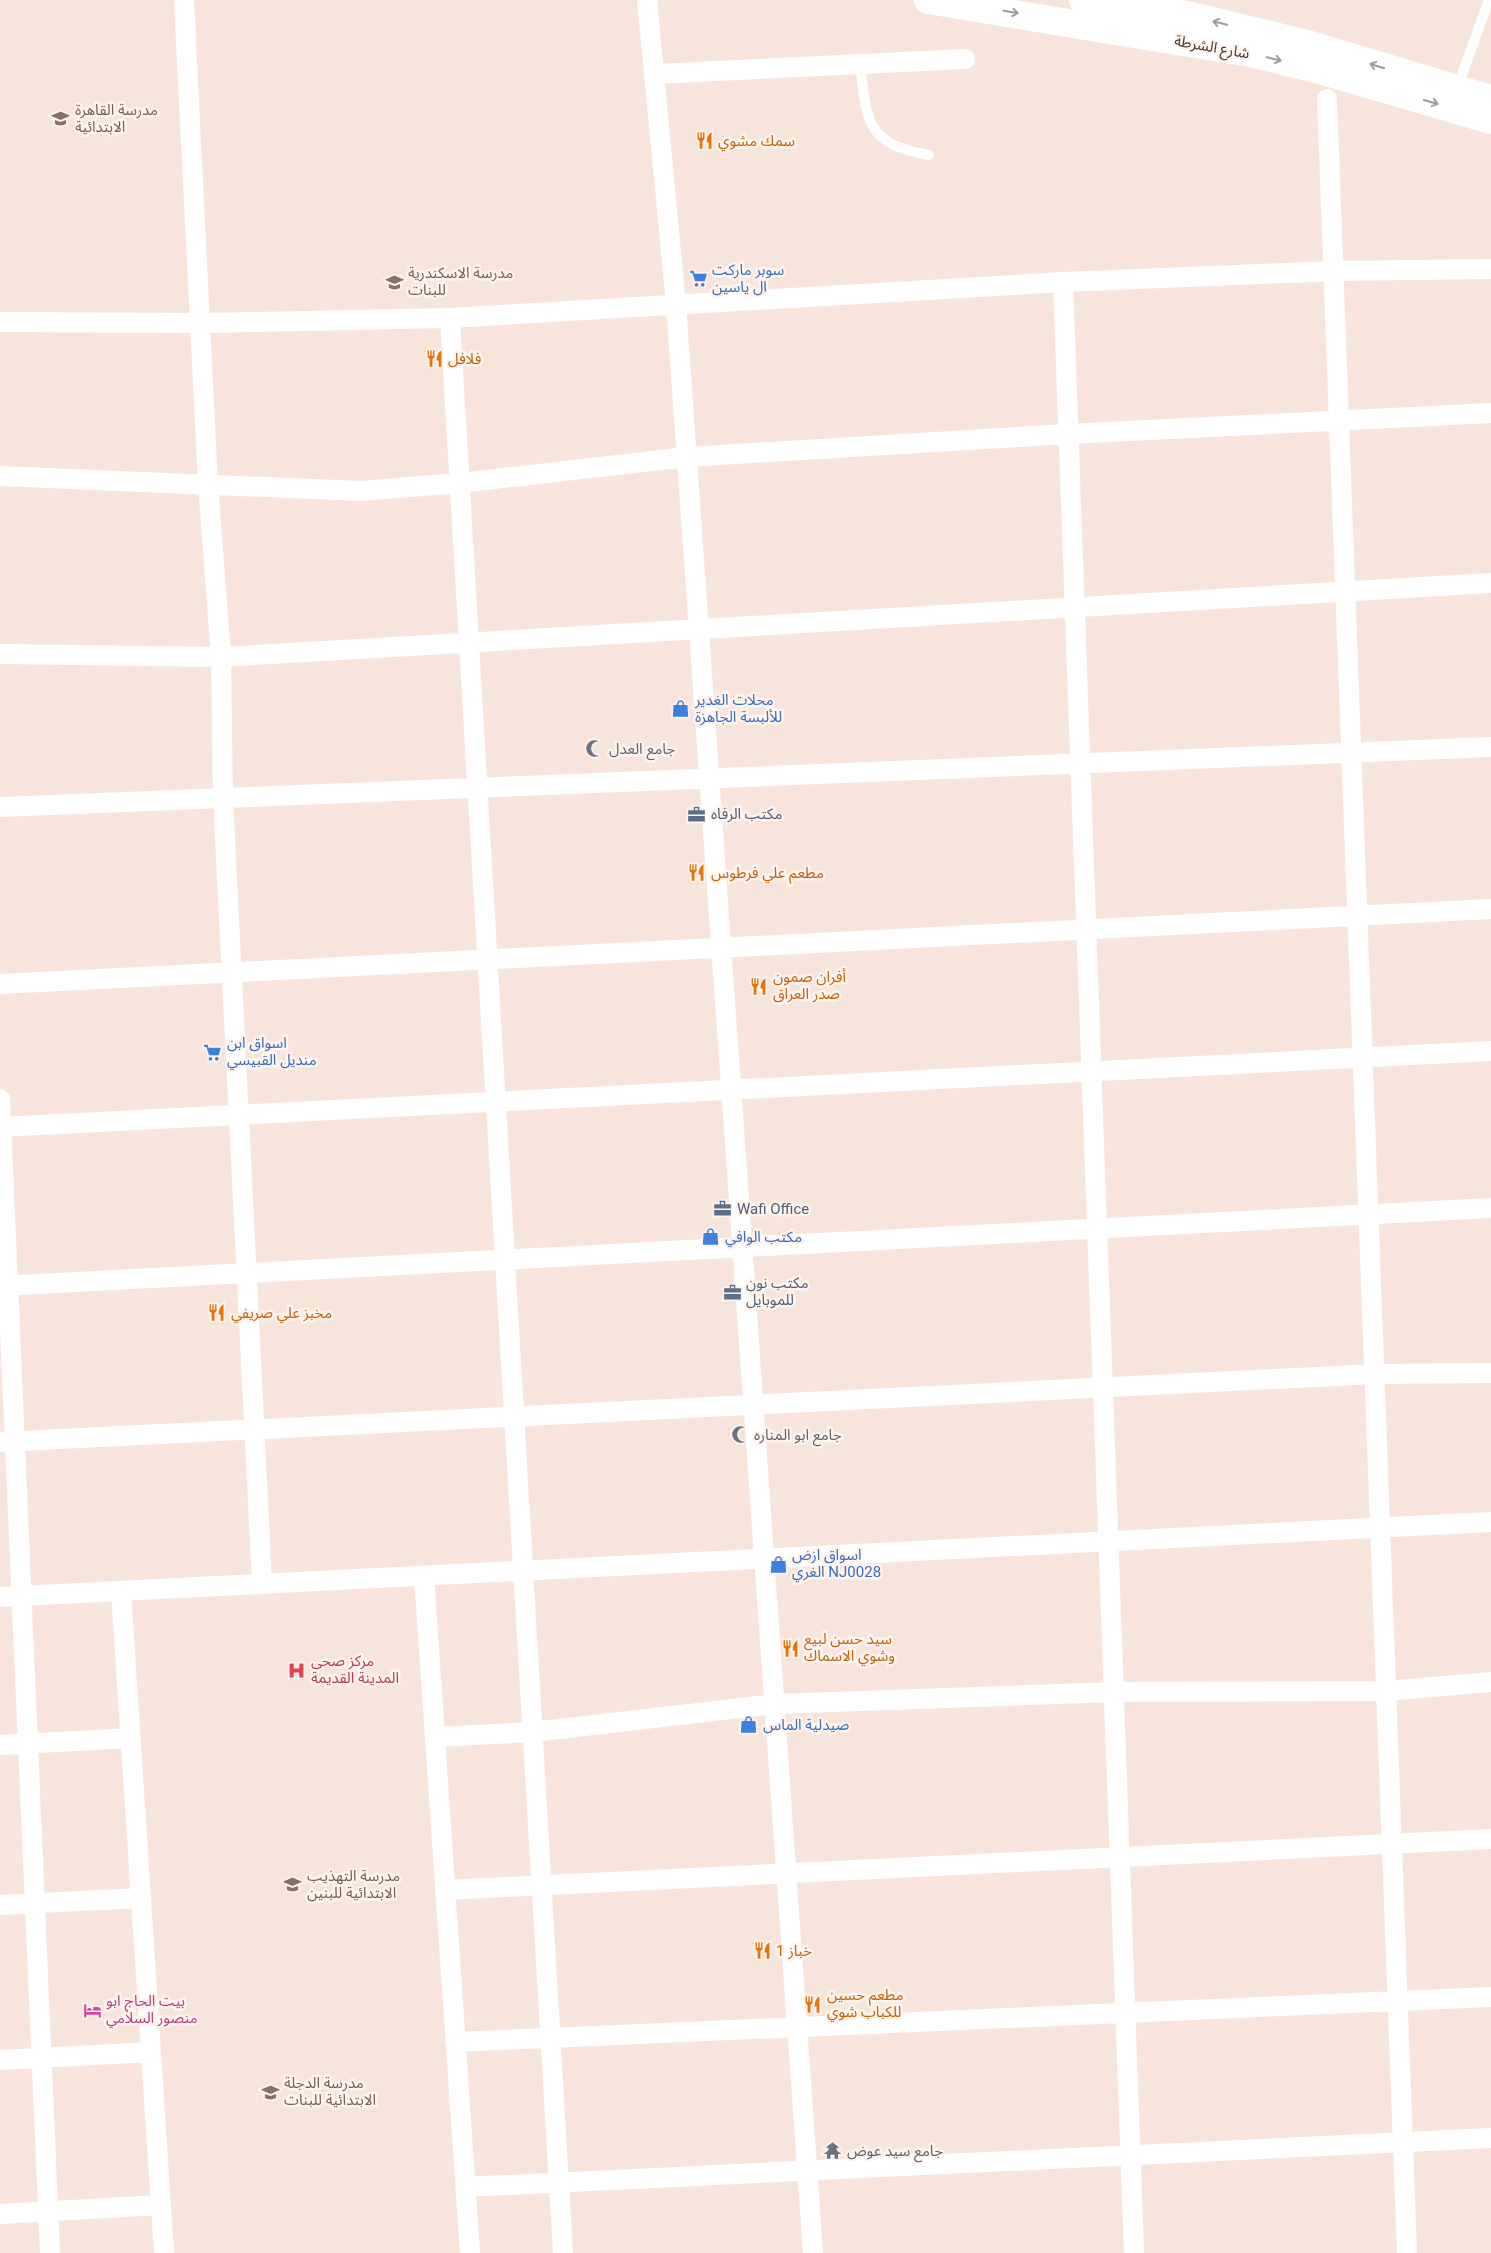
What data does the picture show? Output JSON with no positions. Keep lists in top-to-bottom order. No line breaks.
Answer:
{"streets":{"main road":["شارع الشرطة"]},"places":{"school or university":["مدرسة القاهرة الابتدائية","مدرسة الاسكندرية للبنات","مدرسة التهذيب الابتدائية للبنين","مدرسة الدجلة الابتدائية للبنات"],"restaurant":["سمك مشوي","فلافل","مطعم علي فرطوس","أفران صمون صدر العراق","مخبز علي صريفي","سيد حسن لبيع وشوي الاسماك","خباز 1","مطعم حسين للكباب شوي"],"supermarket":["سوبر ماركت ال ياسين","اسواق ابن منديل القبيسي"],"shop":["محلات الغدير للألبسة الجاهزة","مكتب الوافي","اسواق ازض الغري NJ0028","صيدلية الماس"],"mosque":["جامع العدل","جامع ابو المناره"],"office":["مكتب الرفاه","Wafi Office","مكتب نون للموبايل"],"hospital":["مركز صحي المدينة القديمة"],"hotel":["بيت الحاج ابو منصور السلامي"],"temple":["جامع سيد عوض"]}}
